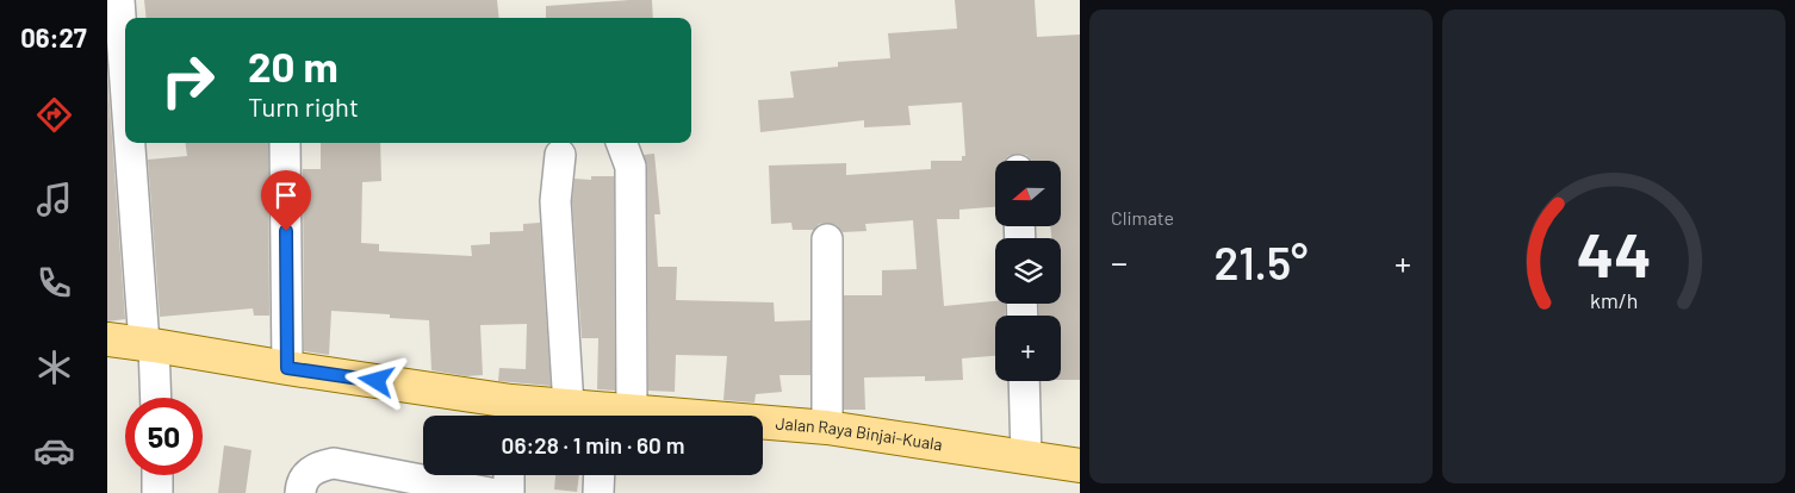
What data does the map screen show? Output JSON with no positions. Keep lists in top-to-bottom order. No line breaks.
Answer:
{"streets":{"main road":["Jalan Raya Binjai-Kuala"]},"north":"left","page":{"tabs":"06:27","tile":"Climate","turn":["20 m","Turn right"],"map_buttons":"+","heat":["−","21.5°","+"],"limit":"50","trip":"06:28 · 1 min · 60 m","gauge":["44","km/h"]}}
